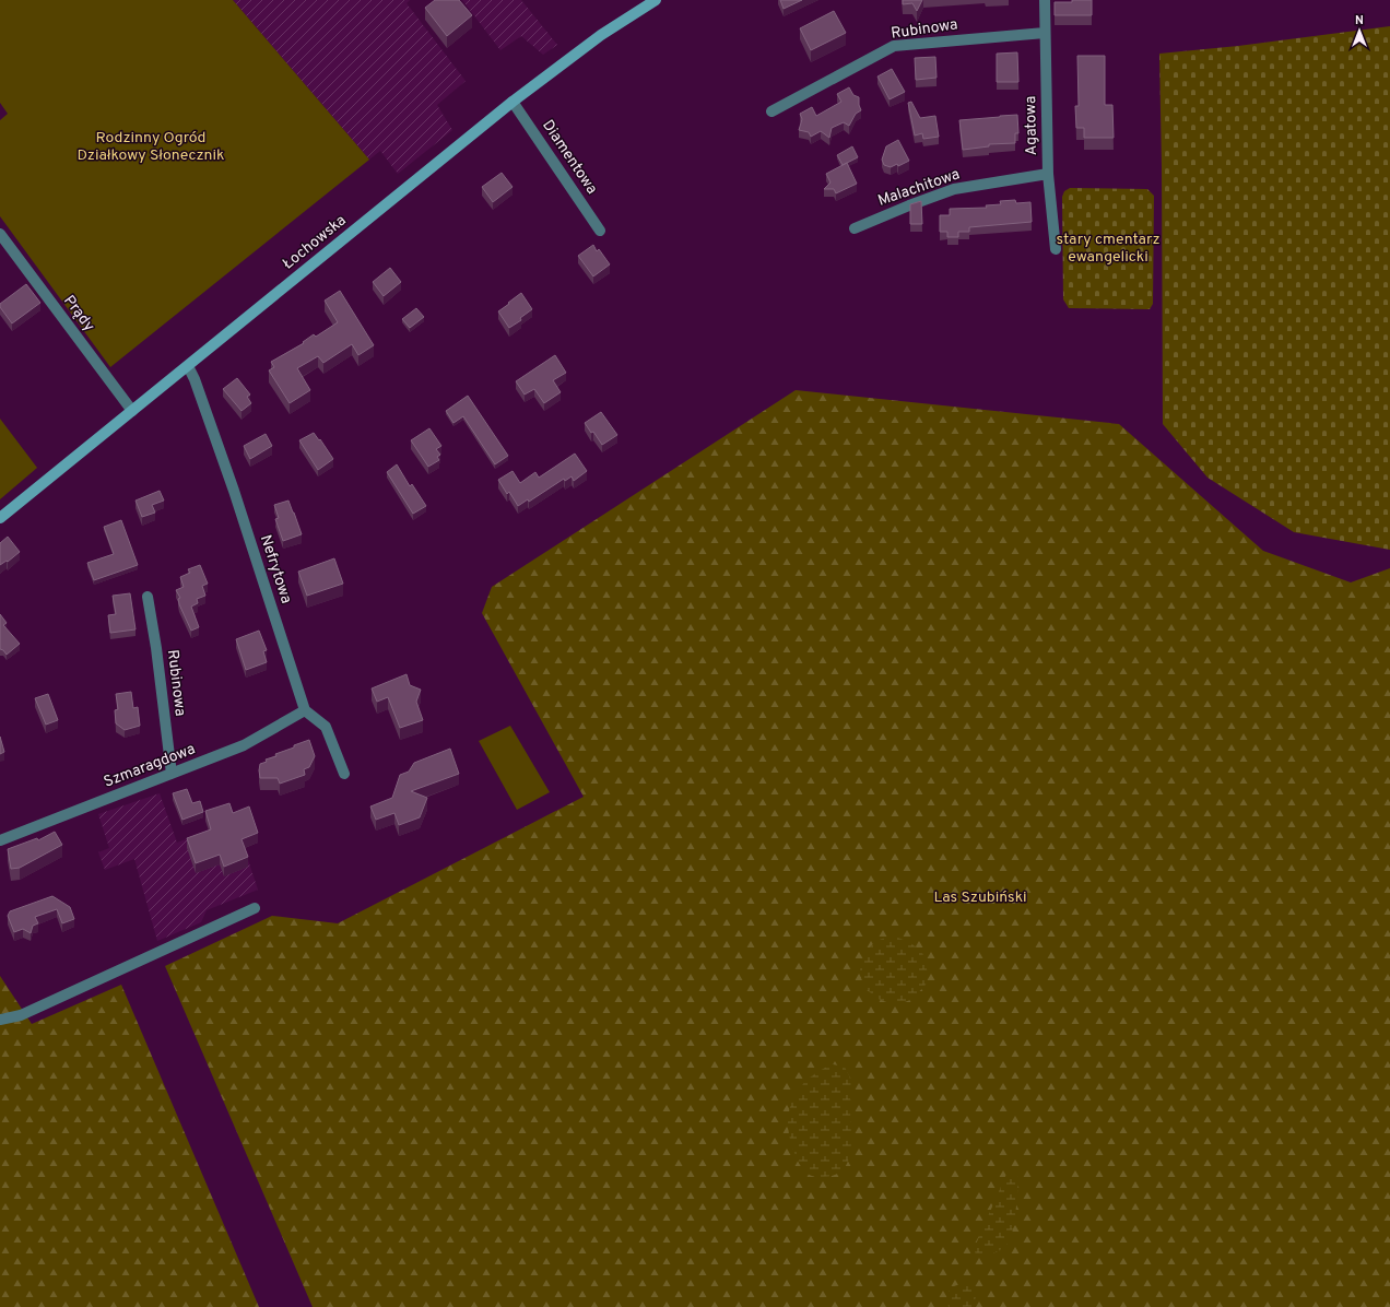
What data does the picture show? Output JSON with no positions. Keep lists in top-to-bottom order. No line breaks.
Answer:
{"streets":{"main road":["Łochowska"],"street":["Rubinowa","Agatowa","Diamentowa","Malachitowa","Prądy","Nefrytowa","Szmaragdowa"]},"crossings":[["Rubinowa","Agatowa"],["Rubinowa","Szmaragdowa"],["Agatowa","Malachitowa"],["Diamentowa","Łochowska"],["Łochowska","Prądy"],["Łochowska","Nefrytowa"],["Nefrytowa","Szmaragdowa"]],"parks":["Rodzinny Ogród Działkowy Słonecznik","stary cmentarz ewangelicki","Las Szubiński"],"north":"top"}
